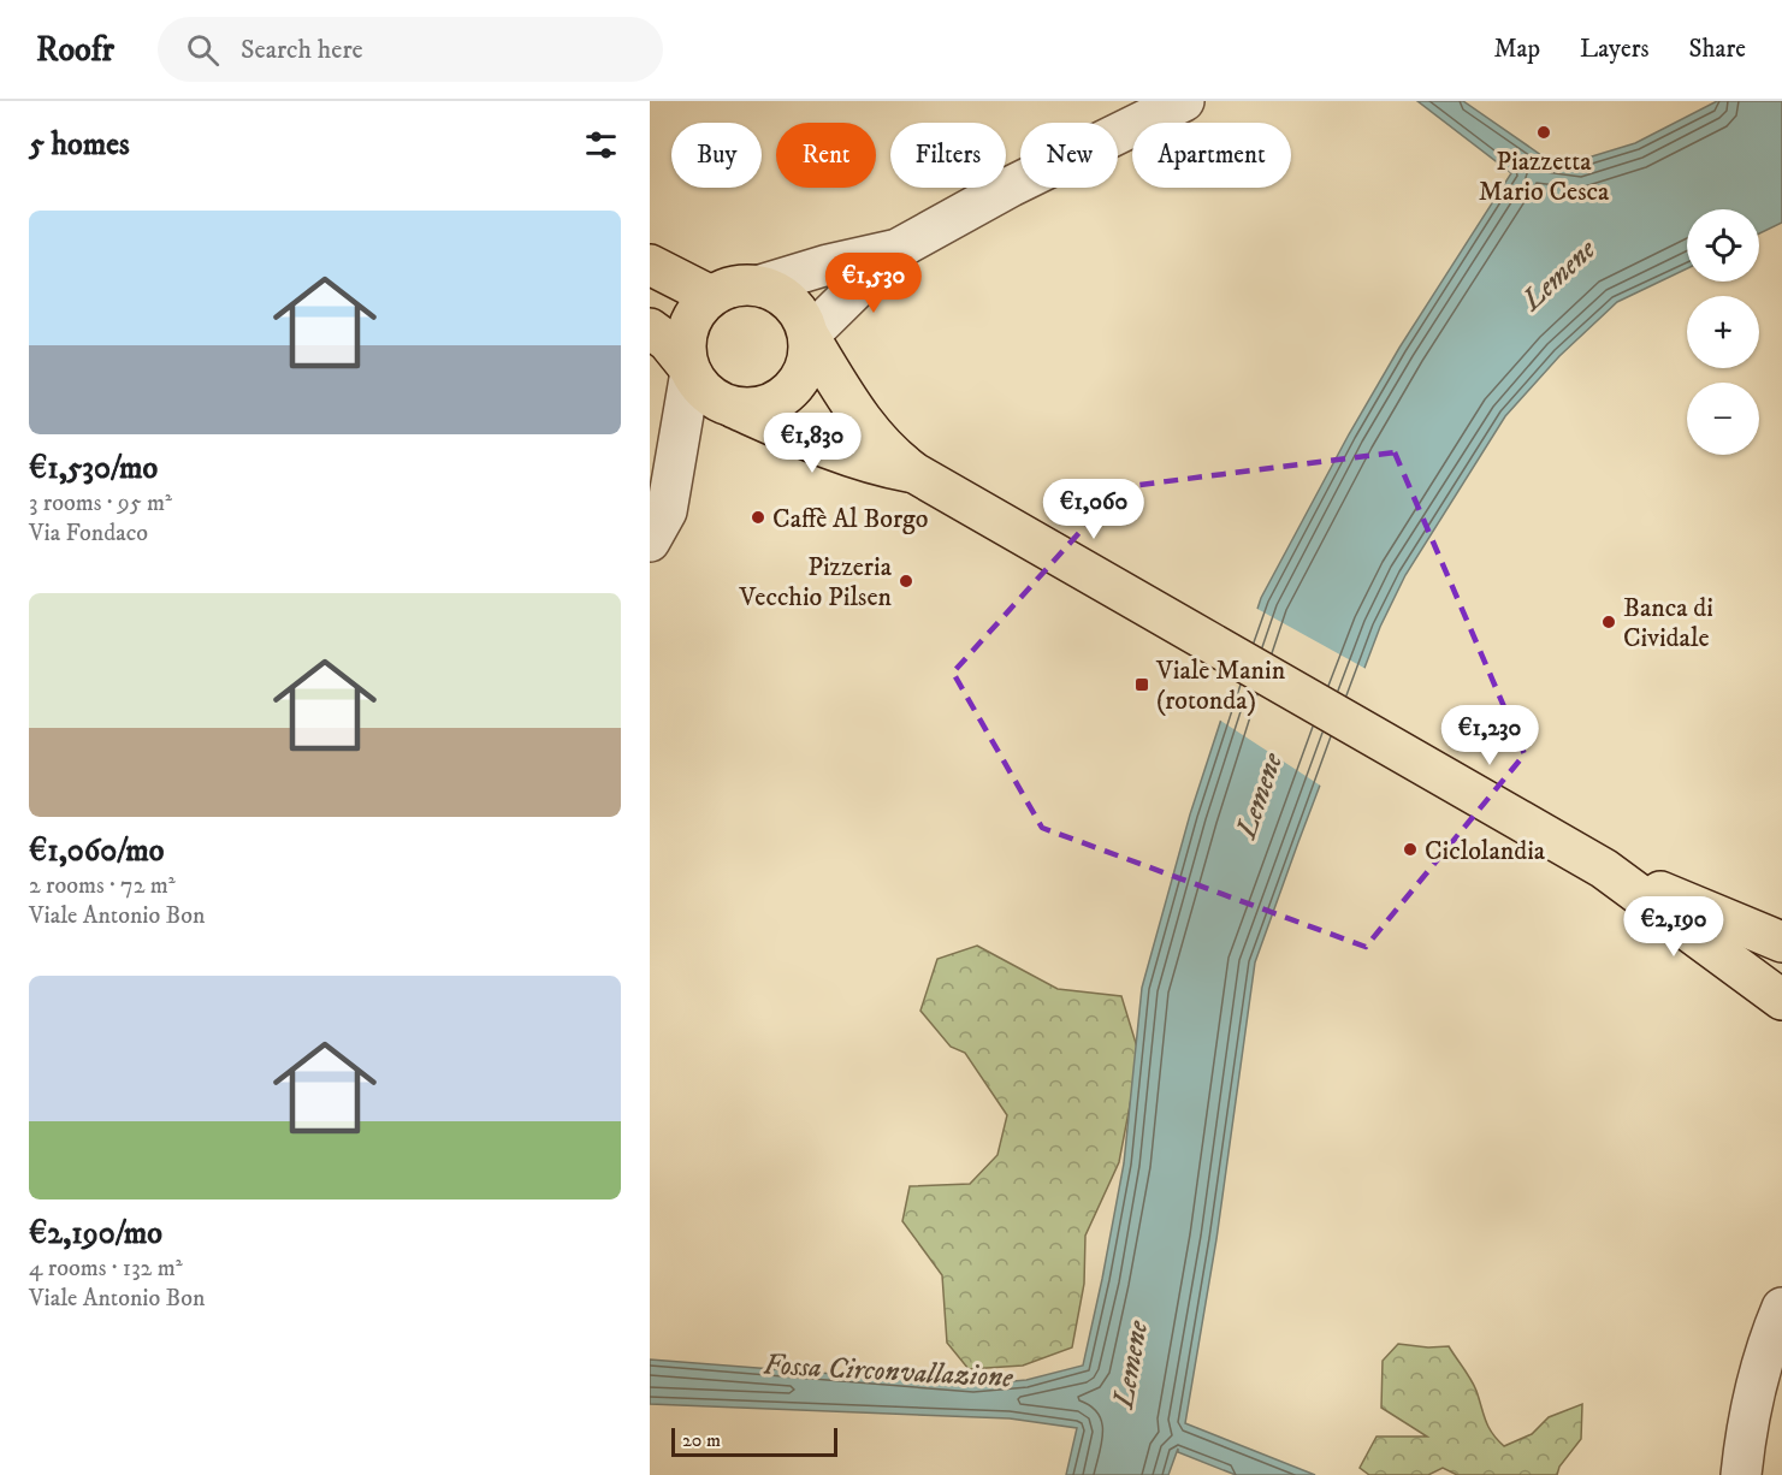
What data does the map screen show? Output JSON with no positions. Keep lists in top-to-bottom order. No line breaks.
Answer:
{"water":["Lemene","Fossa Circonvallazione"],"places":{"other":["Piazzetta Mario Cesca","Caffè Al Borgo","Pizzeria Vecchio Pilsen","Banca di Cividale","Ciclolandia"],"transit":["Viale Manin (rotonda)"]},"scale_bar":"20 m","page":{"header":"Roofr","search":"Search here","nav":["Map","Layers","Share"],"heading":"5 homes","chip":["Buy","Rent","Filters","New","Apartment"],"list":[{"name":"€1,530/mo","note":"3 rooms · 95 m² · Via Fondaco"},{"name":"€1,060/mo","note":"2 rooms · 72 m² · Viale Antonio Bon"},{"name":"€2,190/mo","note":"4 rooms · 132 m² · Viale Antonio Bon"}],"map_buttons":["+","−"],"price":["€1,530","€1,830","€1,060","€1,230","€2,190"],"scale":"20 m"}}
